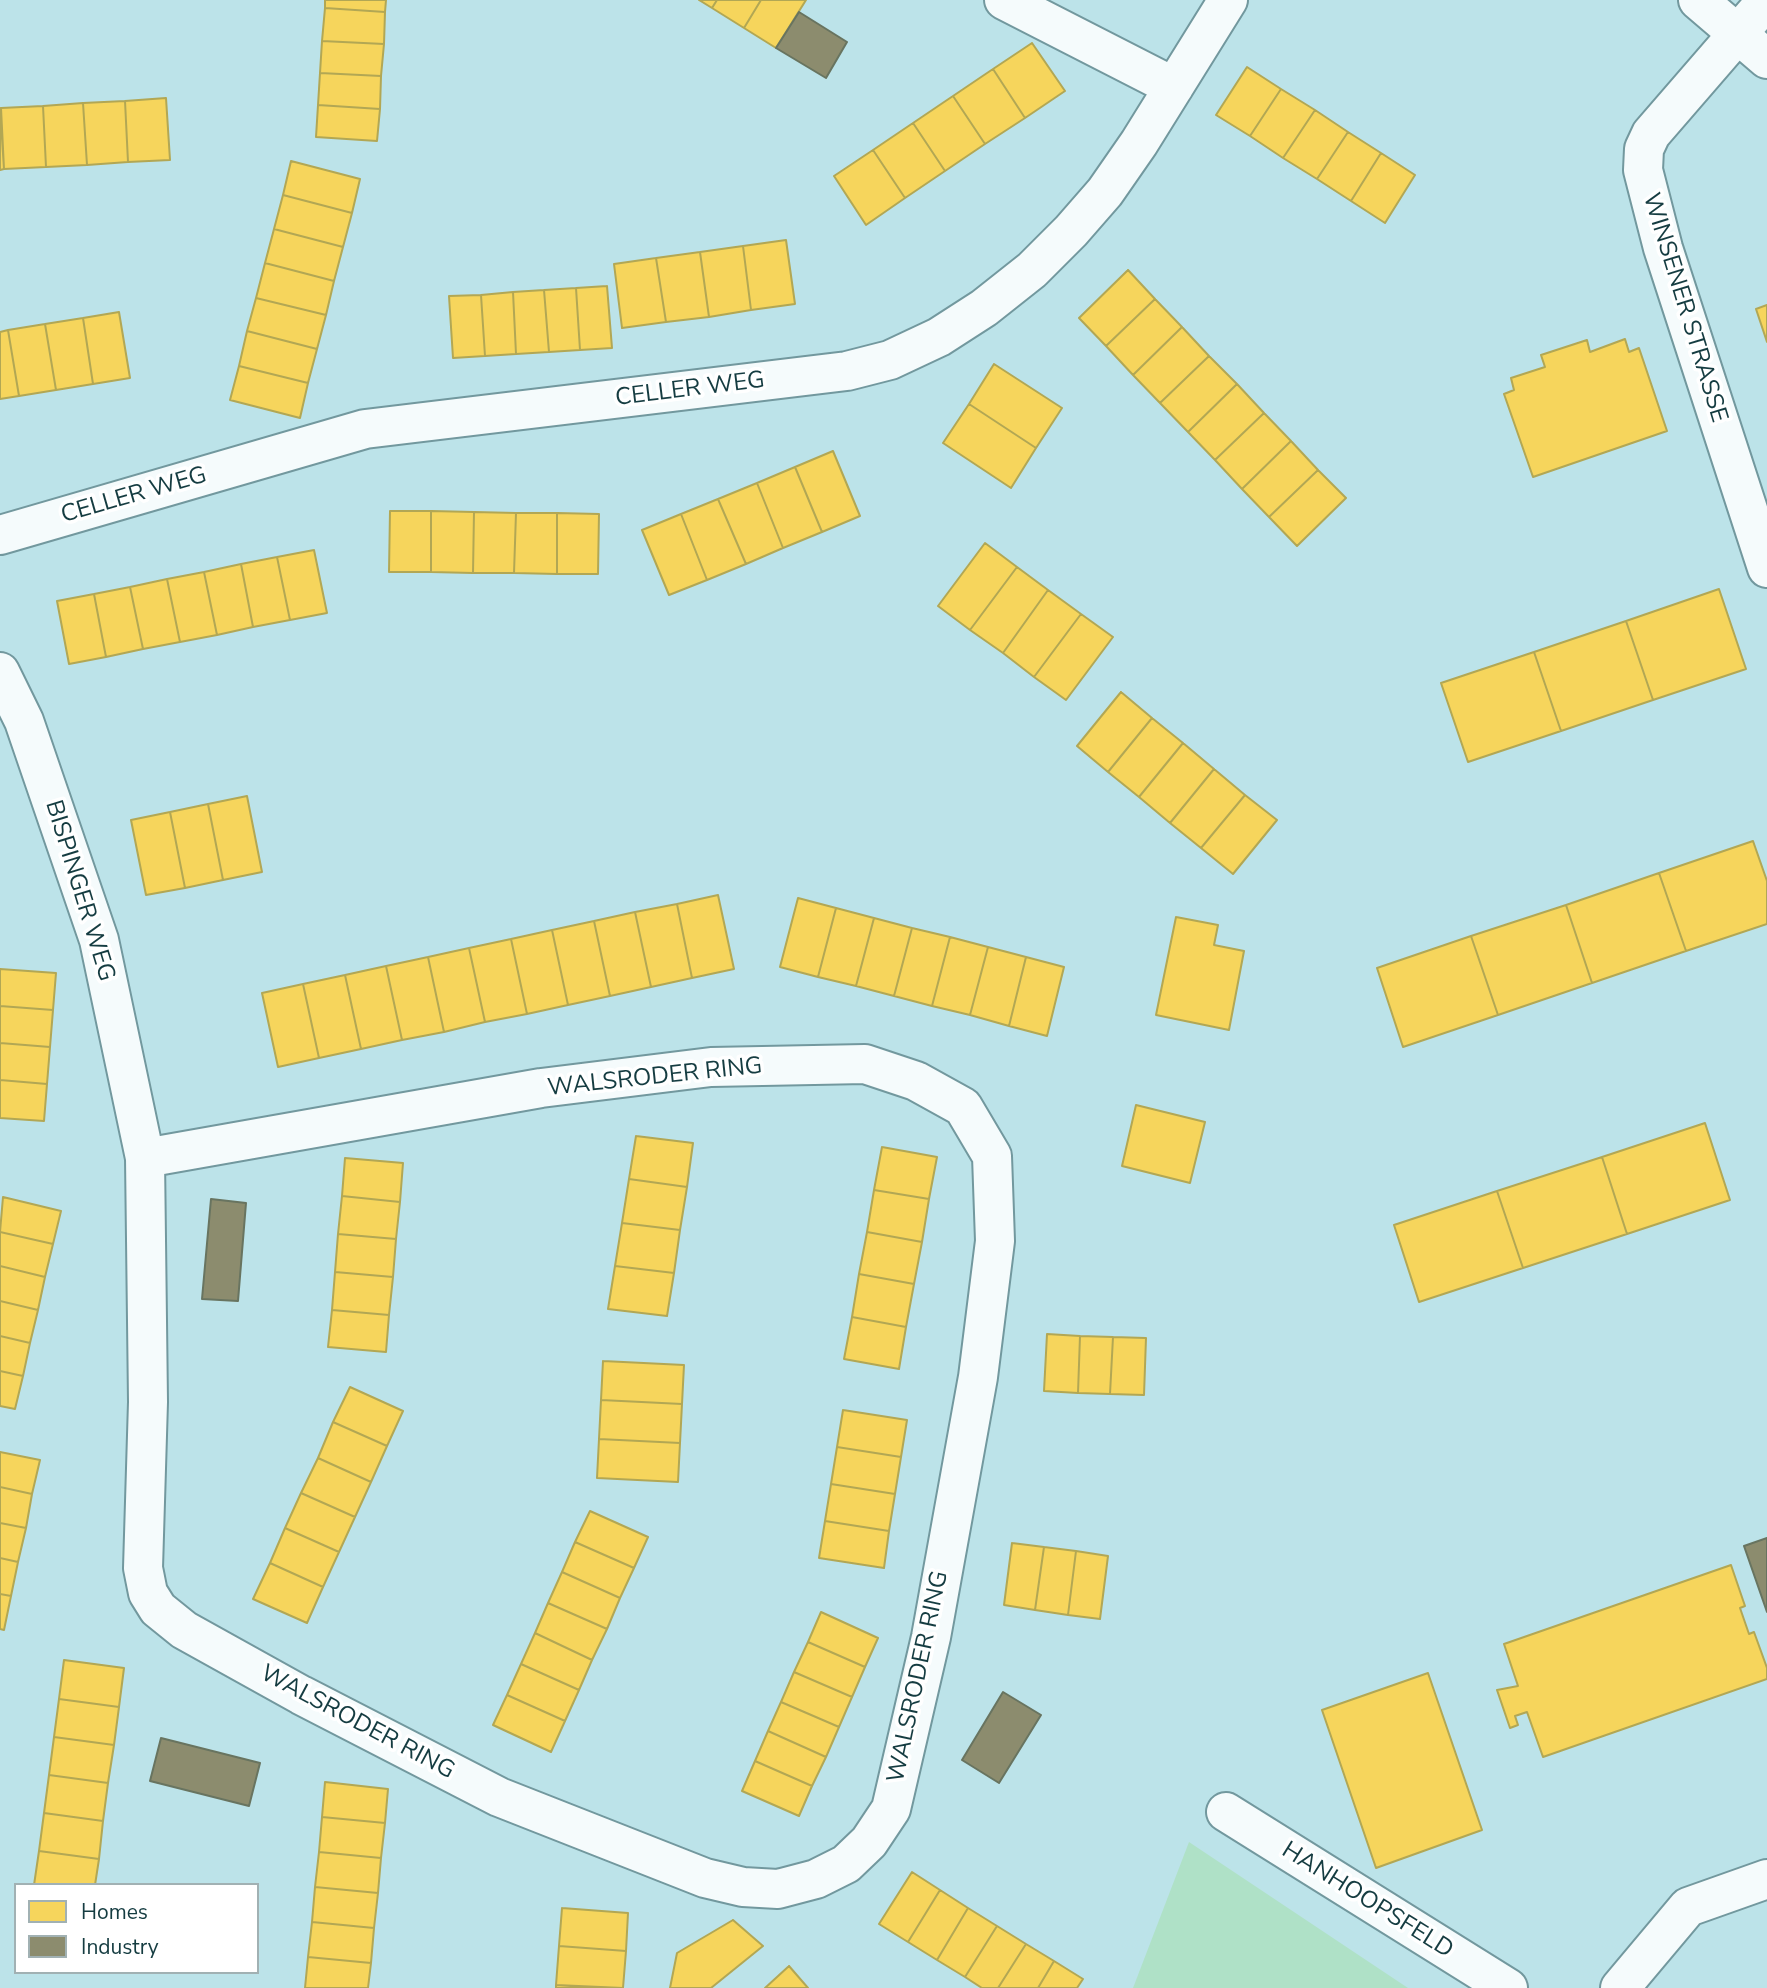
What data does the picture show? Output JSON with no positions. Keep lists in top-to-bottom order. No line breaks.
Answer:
{"streets":{"street":["WINSENER STRASSE","CELLER WEG","BISPINGER WEG","WALSRODER RING","HANHOOPSFELD"]},"crossings":[["BISPINGER WEG","WALSRODER RING"]],"legend":["Homes","Industry"]}
